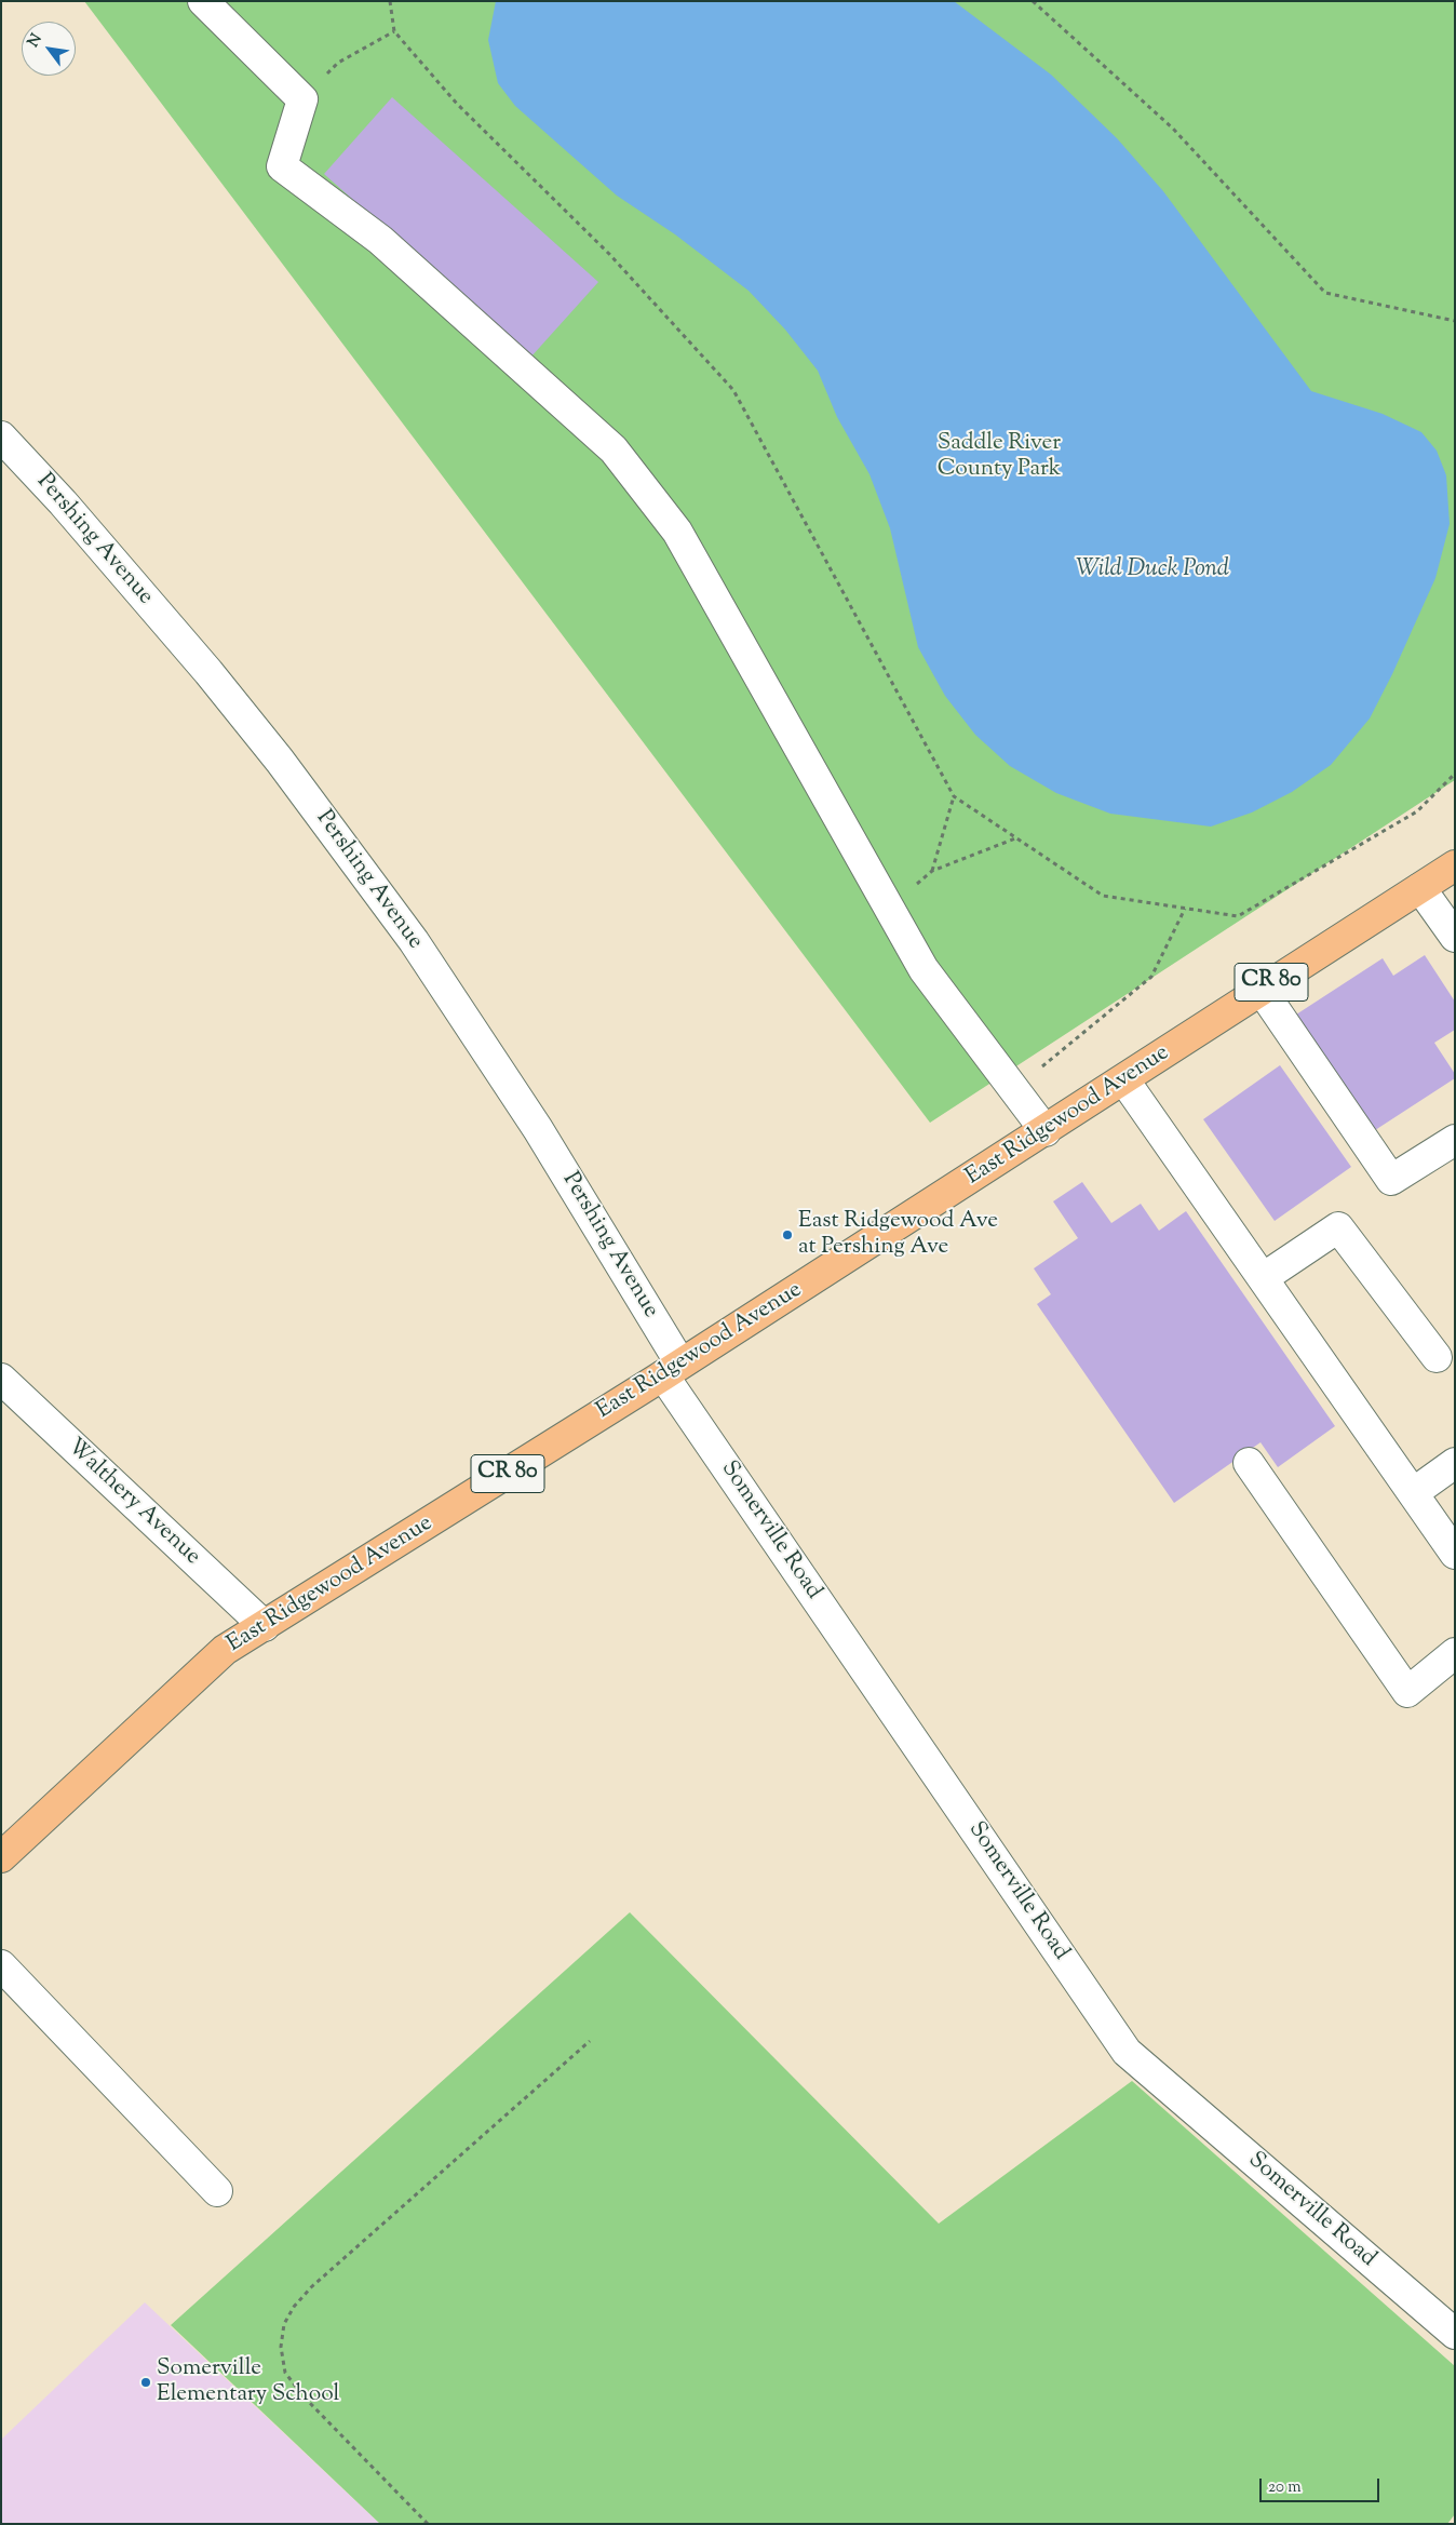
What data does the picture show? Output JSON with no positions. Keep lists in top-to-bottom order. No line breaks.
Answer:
{"streets":{"main road":["CR 80","East Ridgewood Avenue"],"street":["Pershing Avenue","Walthery Avenue","Somerville Road"]},"crossings":[["Pershing Avenue","East Ridgewood Avenue"],["Pershing Avenue","Somerville Road"],["East Ridgewood Avenue","Walthery Avenue"],["East Ridgewood Avenue","Somerville Road"]],"water":["Wild Duck Pond"],"parks":["Saddle River County Park"],"places":["East Ridgewood Ave at Pershing Ave","Somerville Elementary School"],"scale_bar":"20 m","north":"top left"}
